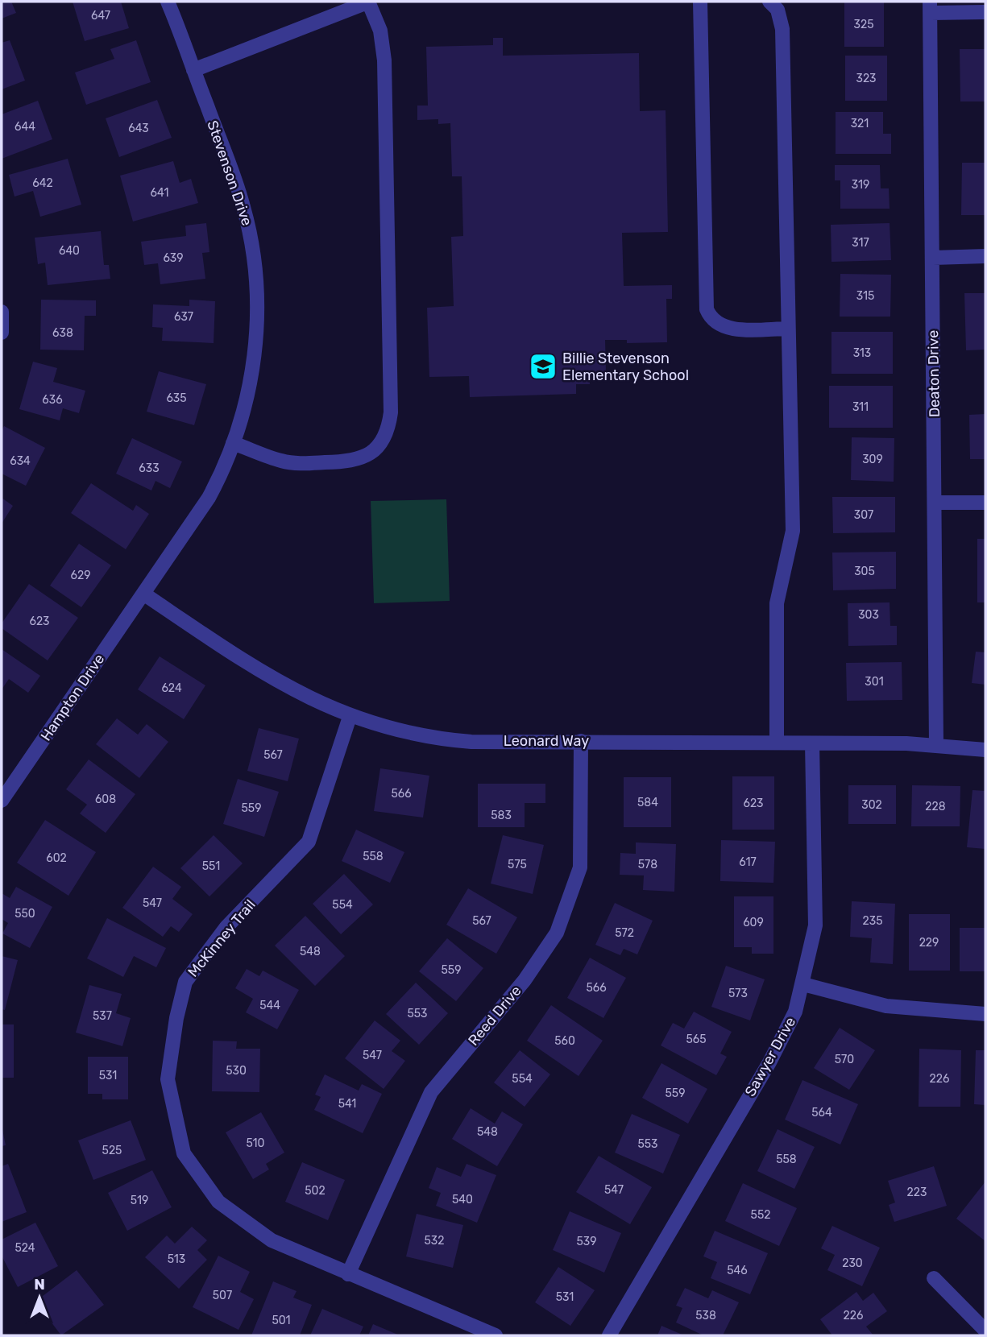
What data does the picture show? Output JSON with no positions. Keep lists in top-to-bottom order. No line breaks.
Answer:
{"streets":{"street":["Stevenson Drive","Deaton Drive","Hampton Drive","Leonard Way","McKinney Trail","Reed Drive","Sawyer Drive"]},"crossings":[["Stevenson Drive","Hampton Drive"],["Stevenson Drive","Leonard Way"],["Deaton Drive","Leonard Way"],["Hampton Drive","Leonard Way"],["Leonard Way","McKinney Trail"],["Leonard Way","Reed Drive"],["Leonard Way","Sawyer Drive"],["McKinney Trail","Reed Drive"]],"places":{"school or university":["Billie Stevenson Elementary School"]},"house_numbers":["647","325","323","321","644","643","642","319","641","317","640","639","315","637","638","313","635","636","311","309","634","633","307","305","629","303","623","301","624","567","566","608","584","623","302","228","559","583","558","602","617","575","578","551","547","554","550","567","235","609","572","229","548","559","566","573","544","553","537","565","560","547","570","530","531","554","226","559","541","564","548","510","553","525","558","547","502","223","540","519","552","532","539","524","513","230","546","507","531","538","226","501"],"north":"top"}
